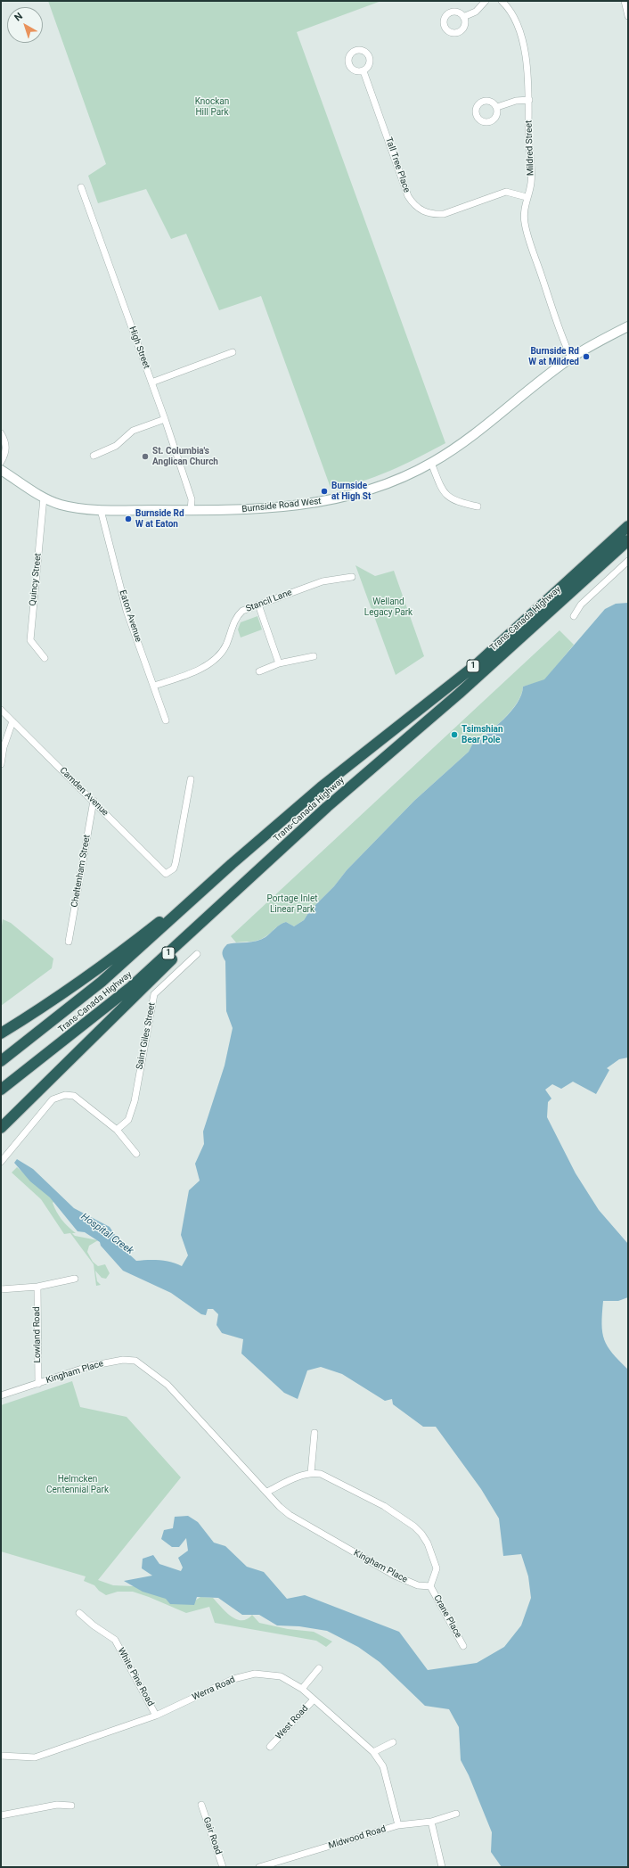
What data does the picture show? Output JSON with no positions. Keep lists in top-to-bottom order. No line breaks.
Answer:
{"streets":{"highway":["Trans-Canada Highway","1"],"street":["Mildred Street","Tall Tree Place","High Street","Burnside Road West","Quincy Street","Stancil Lane","Eaton Avenue","Camden Avenue","Cheltenham Street","Saint Giles Street","Lowland Road","Kingham Place","Crane Place","White Pine Road","Werra Road","West Road","Gair Road","Midwood Road"]},"crossings":[["Mildred Street","Tall Tree Place"],["Mildred Street","Burnside Road West"],["High Street","Burnside Road West"],["Burnside Road West","Quincy Street"],["Burnside Road West","Eaton Avenue"],["Stancil Lane","Eaton Avenue"],["Camden Avenue","Cheltenham Street"],["Lowland Road","Kingham Place"],["Kingham Place","Crane Place"],["White Pine Road","Werra Road"],["Werra Road","West Road"],["Werra Road","Midwood Road"]],"water":["Hospital Creek"],"parks":["Knockan Hill Park","Welland Legacy Park","Portage Inlet Linear Park","Helmcken Centennial Park"],"places":["Burnside Rd W at Mildred","St. Columbia's Anglican Church","Burnside at High St","Burnside Rd W at Eaton","Tsimshian Bear Pole"],"north":"top left"}
